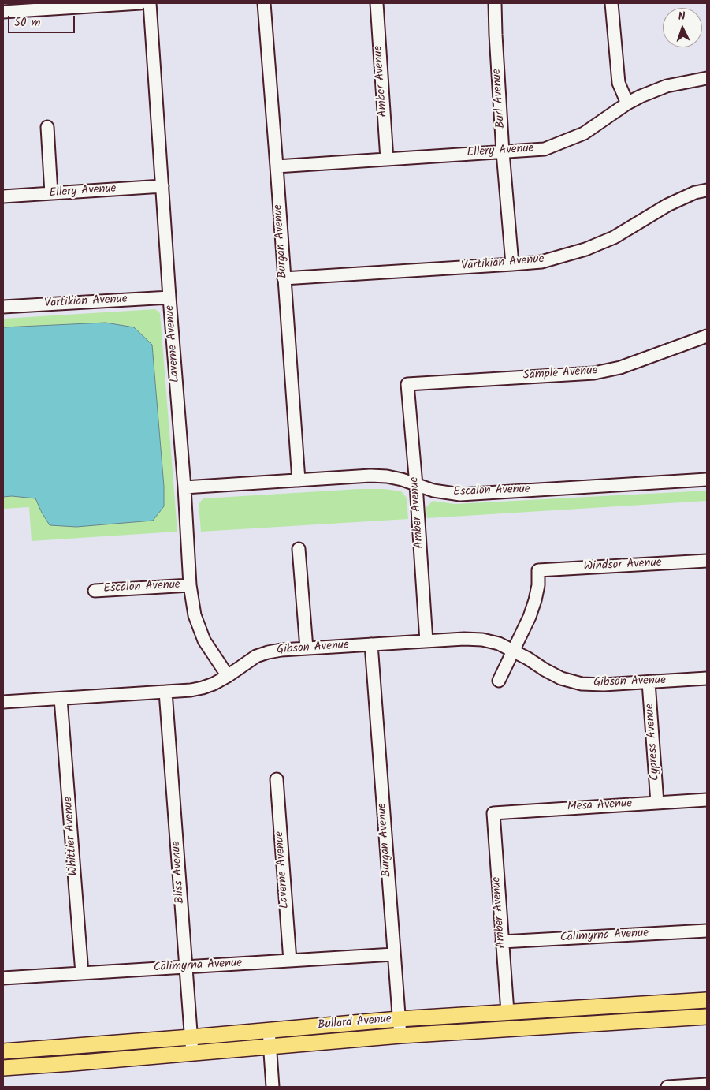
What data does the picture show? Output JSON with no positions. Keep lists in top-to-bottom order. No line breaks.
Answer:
{"streets":{"main road":["Bullard Avenue"],"street":["Amber Avenue","Burl Avenue","Ellery Avenue","Burgan Avenue","Vartikian Avenue","Laverne Avenue","Sample Avenue","Escalon Avenue","Windsor Avenue","Gibson Avenue","Cypress Avenue","Mesa Avenue","Whittier Avenue","Bliss Avenue","Calimyrna Avenue"]},"crossings":[["Amber Avenue","Ellery Avenue"],["Amber Avenue","Sample Avenue"],["Amber Avenue","Escalon Avenue"],["Amber Avenue","Gibson Avenue"],["Amber Avenue","Mesa Avenue"],["Amber Avenue","Calimyrna Avenue"],["Amber Avenue","Bullard Avenue"],["Burl Avenue","Ellery Avenue"],["Burl Avenue","Vartikian Avenue"],["Ellery Avenue","Burgan Avenue"],["Ellery Avenue","Laverne Avenue"],["Burgan Avenue","Vartikian Avenue"],["Burgan Avenue","Escalon Avenue"],["Burgan Avenue","Gibson Avenue"],["Burgan Avenue","Calimyrna Avenue"],["Burgan Avenue","Bullard Avenue"],["Vartikian Avenue","Laverne Avenue"],["Laverne Avenue","Escalon Avenue"],["Laverne Avenue","Gibson Avenue"],["Laverne Avenue","Calimyrna Avenue"],["Windsor Avenue","Gibson Avenue"],["Gibson Avenue","Cypress Avenue"],["Gibson Avenue","Whittier Avenue"],["Gibson Avenue","Bliss Avenue"],["Cypress Avenue","Mesa Avenue"],["Whittier Avenue","Calimyrna Avenue"],["Bliss Avenue","Calimyrna Avenue"],["Bliss Avenue","Bullard Avenue"]],"scale_bar":"50 m","north":"top"}
